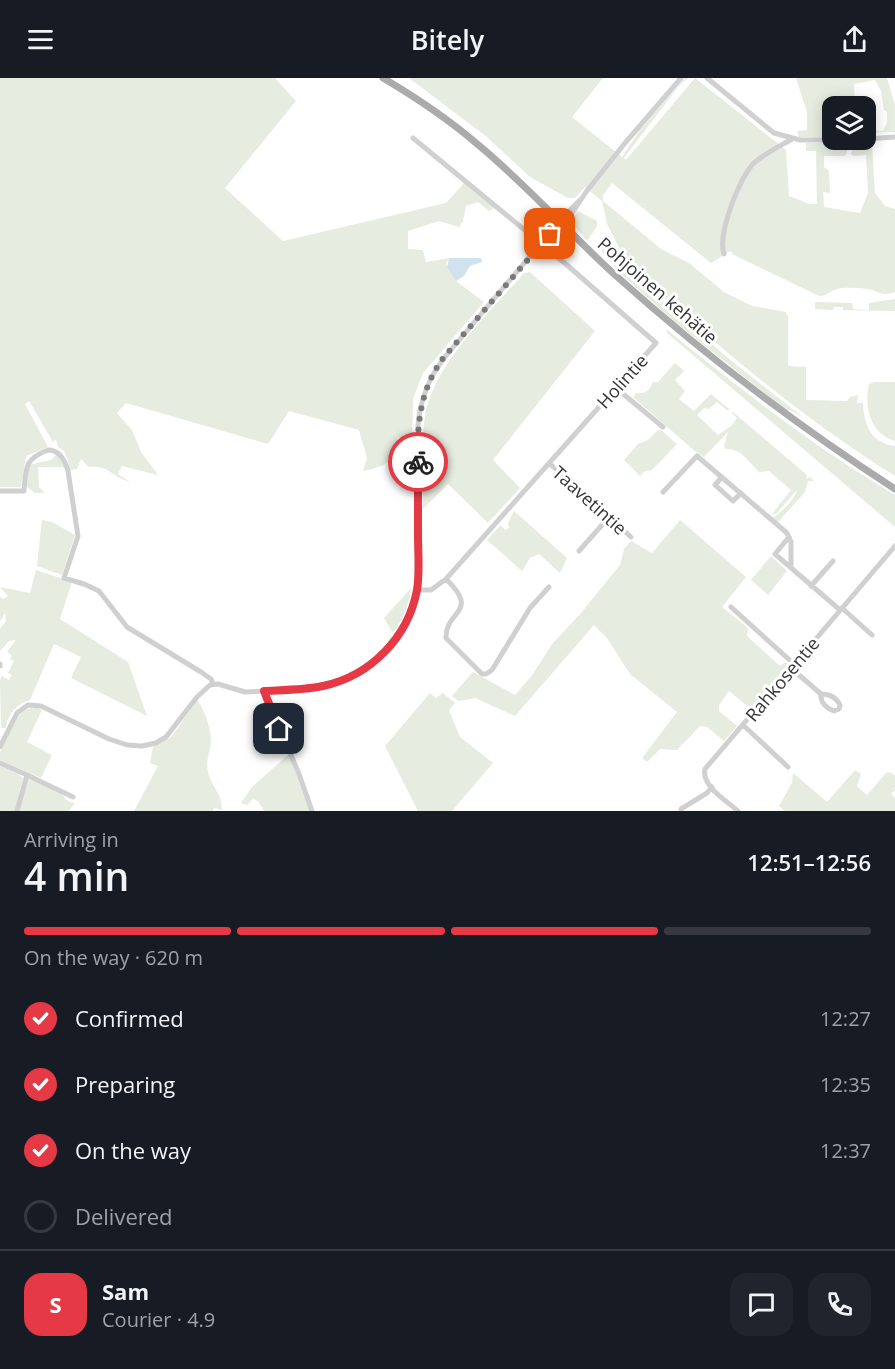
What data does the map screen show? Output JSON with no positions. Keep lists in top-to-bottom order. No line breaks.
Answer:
{"streets":{"main road":["Pohjoinen kehätie"],"street":["Holintie","Taavetintie","Rahkosentie"]},"crossings":[["Holintie","Taavetintie"]],"page":{"header":"Bitely","heading":["4 min","Arriving in","12:51–12:56"],"panel":["Sam","Courier · 4.9"],"bar":"On the way · 620 m","list":[["Confirmed","12:27"],["Preparing","12:35"],["On the way","12:37"],"Delivered"],"round":"S"}}
